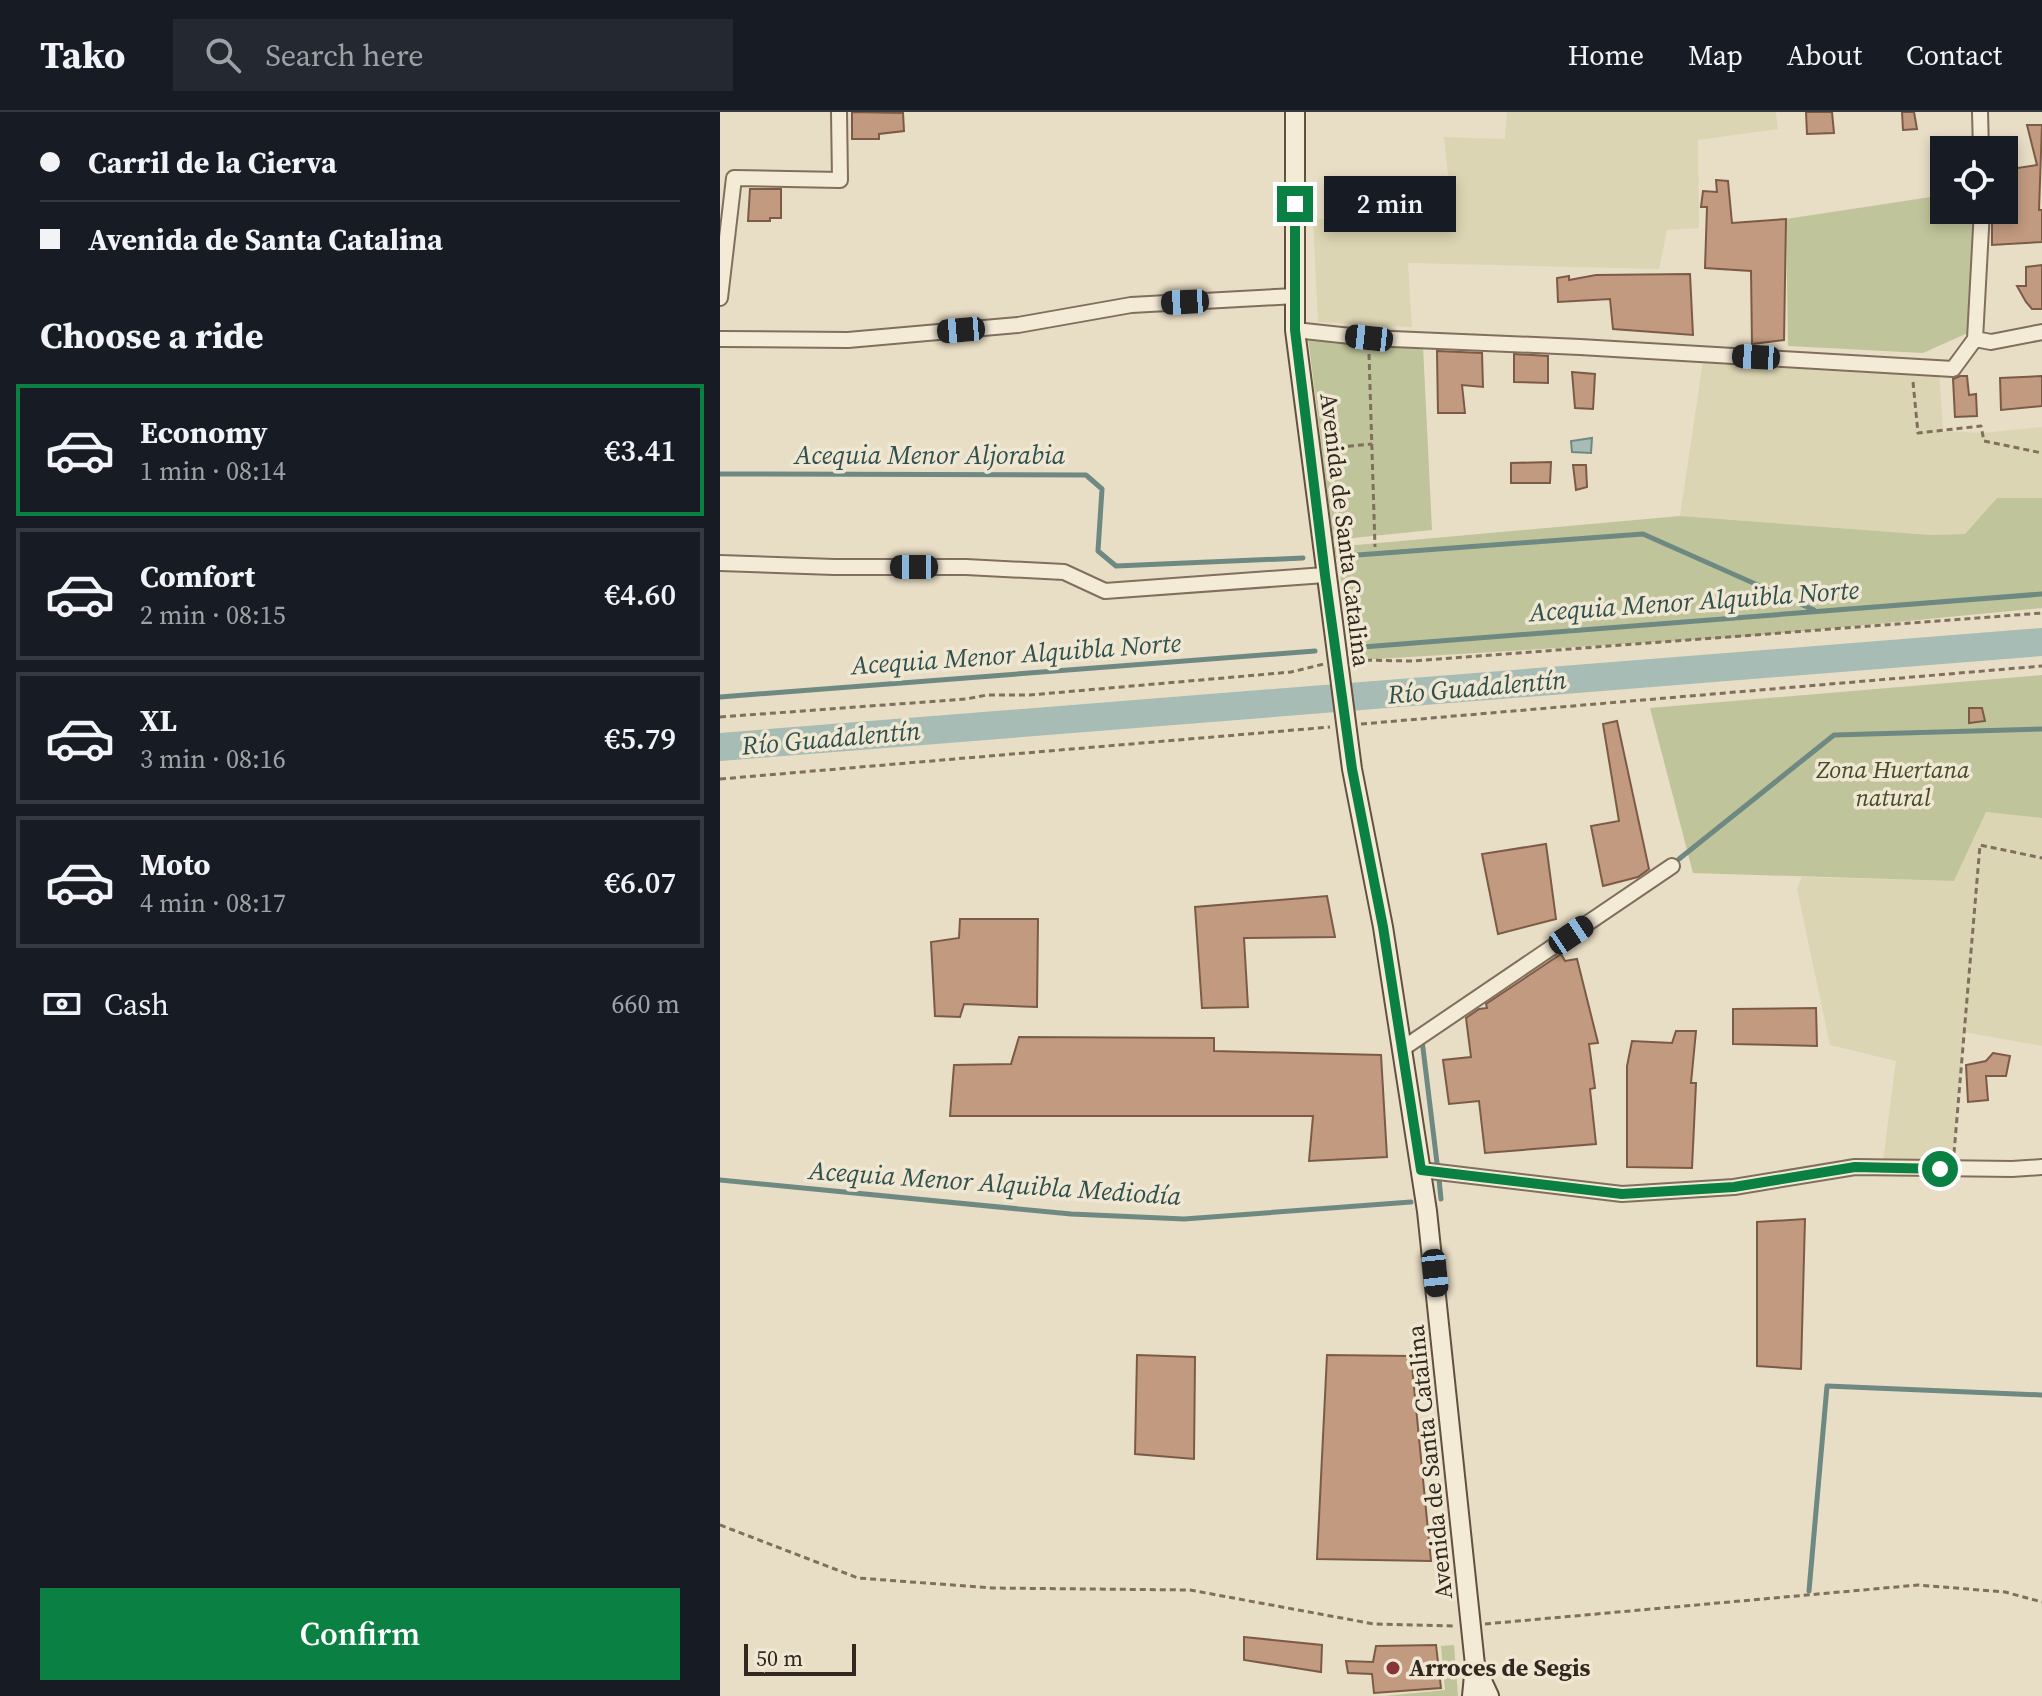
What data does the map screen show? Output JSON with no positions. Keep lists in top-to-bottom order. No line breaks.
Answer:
{"streets":{"main road":["Avenida de Santa Catalina"]},"water":["Acequia Menor Aljorabia","Acequia Menor Alquibla Norte","Río Guadalentín","Acequia Menor Alquibla Mediodía"],"parks":["Zona Huertana natural"],"places":["Arroces de Segis"],"scale_bar":"50 m","page":{"header":"Tako","search":"Search here","nav":["Home","Map","About","Contact"],"banner":["Carril de la Cierva","Avenida de Santa Catalina"],"bubble":"2 min","heading":"Choose a ride","list":[{"name":"Economy","note":"1 min · 08:14","value":"€3.41"},{"name":"Comfort","note":"2 min · 08:15","value":"€4.60"},{"name":"XL","note":"3 min · 08:16","value":"€5.79"},{"name":"Moto","note":"4 min · 08:17","value":"€6.07"}],"pay":["Cash","660 m"],"buttons":"Confirm","scale":"50 m"}}
